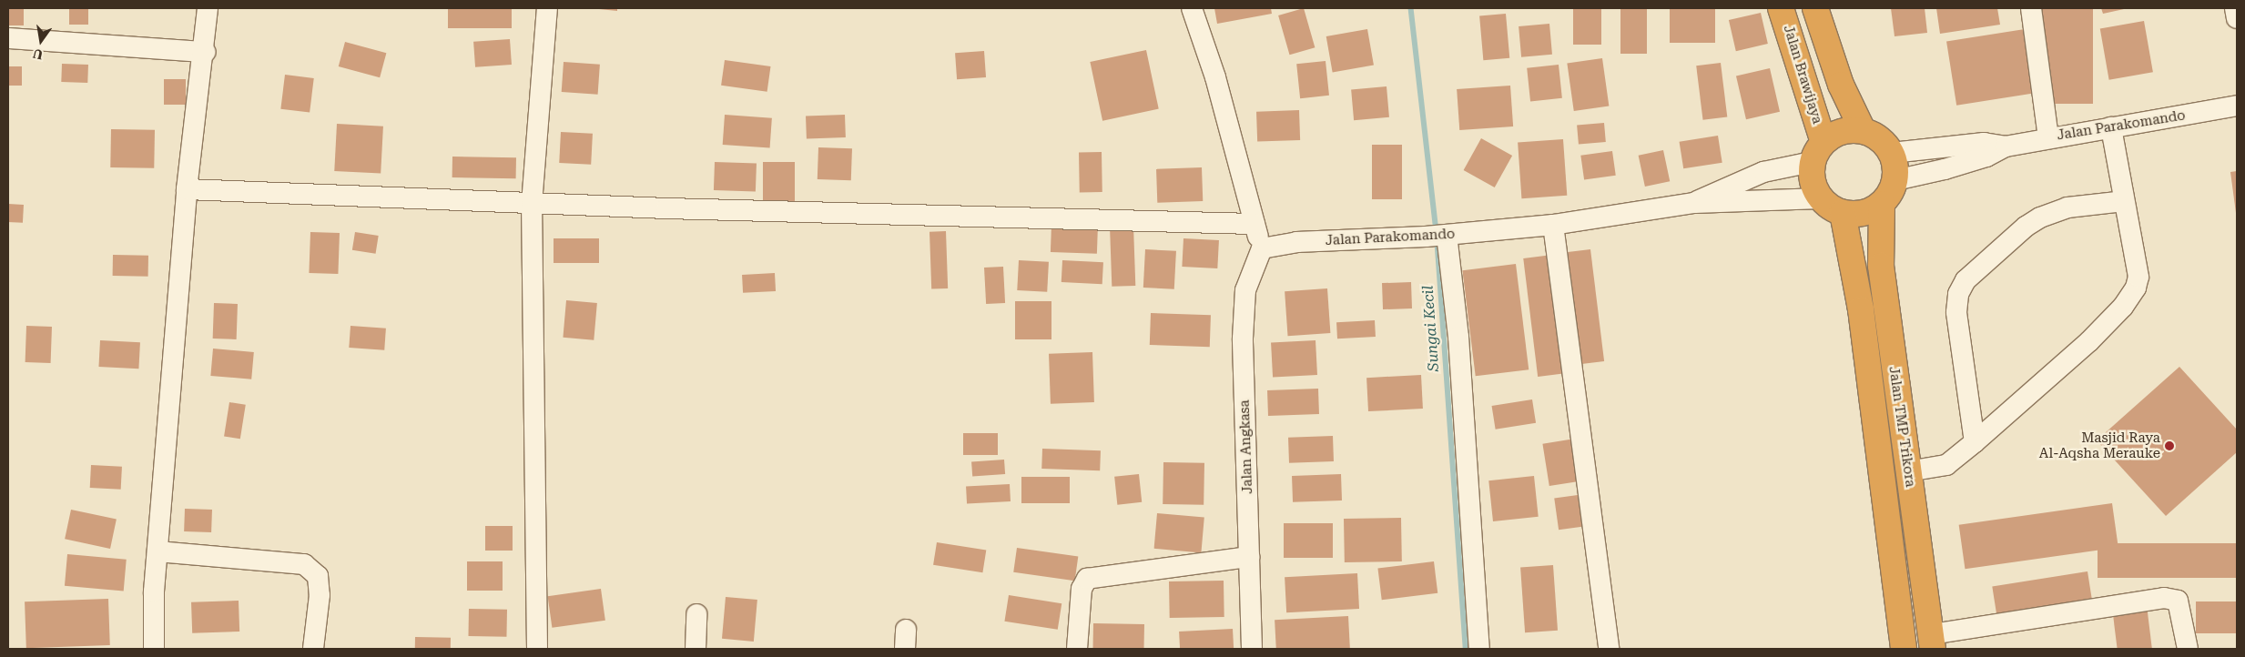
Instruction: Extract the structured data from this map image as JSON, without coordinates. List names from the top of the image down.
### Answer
{
  "streets": {
    "highway": ["Jalan Brawijaya", "Jalan TMP Trikora"],
    "street": ["Jalan Parakomando", "Jalan Angkasa"]
  },
  "crossings": [
    ["Jalan Brawijaya", "Jalan Parakomando"],
    ["Jalan Brawijaya", "Jalan TMP Trikora"],
    ["Jalan Parakomando", "Jalan TMP Trikora"],
    ["Jalan Parakomando", "Jalan Angkasa"]
  ],
  "water": ["Sungai Kecil"],
  "places": ["Masjid Raya Al-Aqsha Merauke"],
  "north": "bottom"
}
